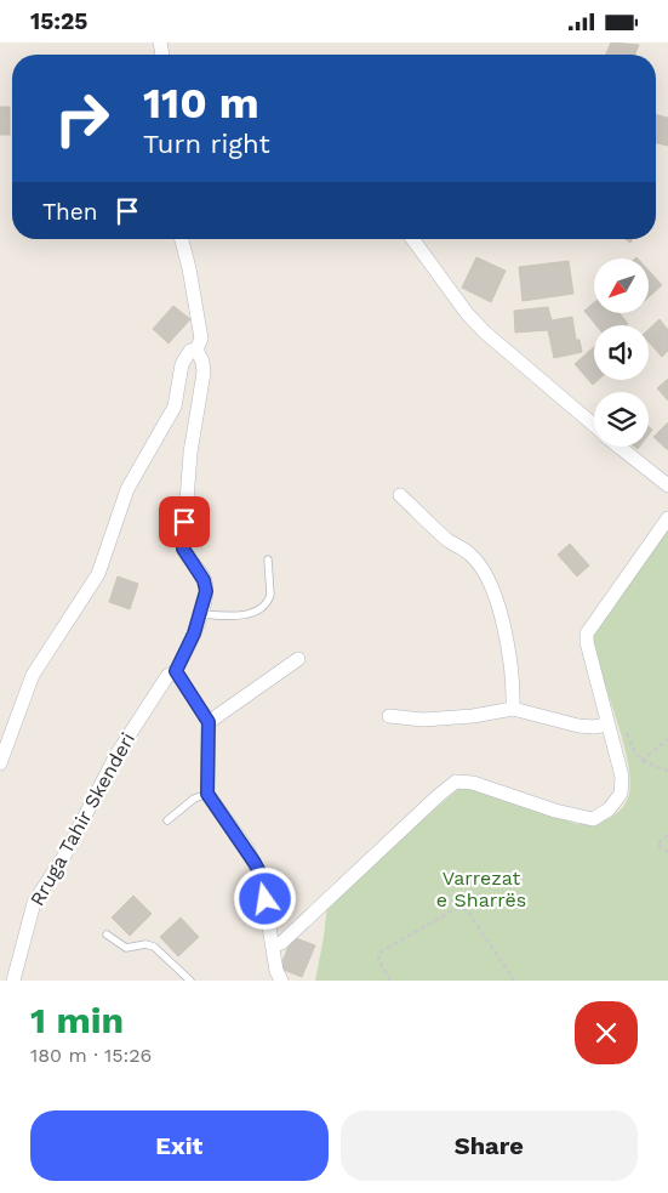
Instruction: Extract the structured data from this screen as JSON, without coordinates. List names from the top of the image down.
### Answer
{
  "streets": {
    "street": ["Rruga Tahir Skenderi"]
  },
  "parks": ["Varrezat e Sharrës"],
  "north": "bottom left",
  "page": {
    "status": "15:25",
    "turn": ["110 m", "Turn right"],
    "then": "Then",
    "heading": ["1 min", "180 m · 15:26"],
    "buttons": ["Exit", "Share"]
  }
}
